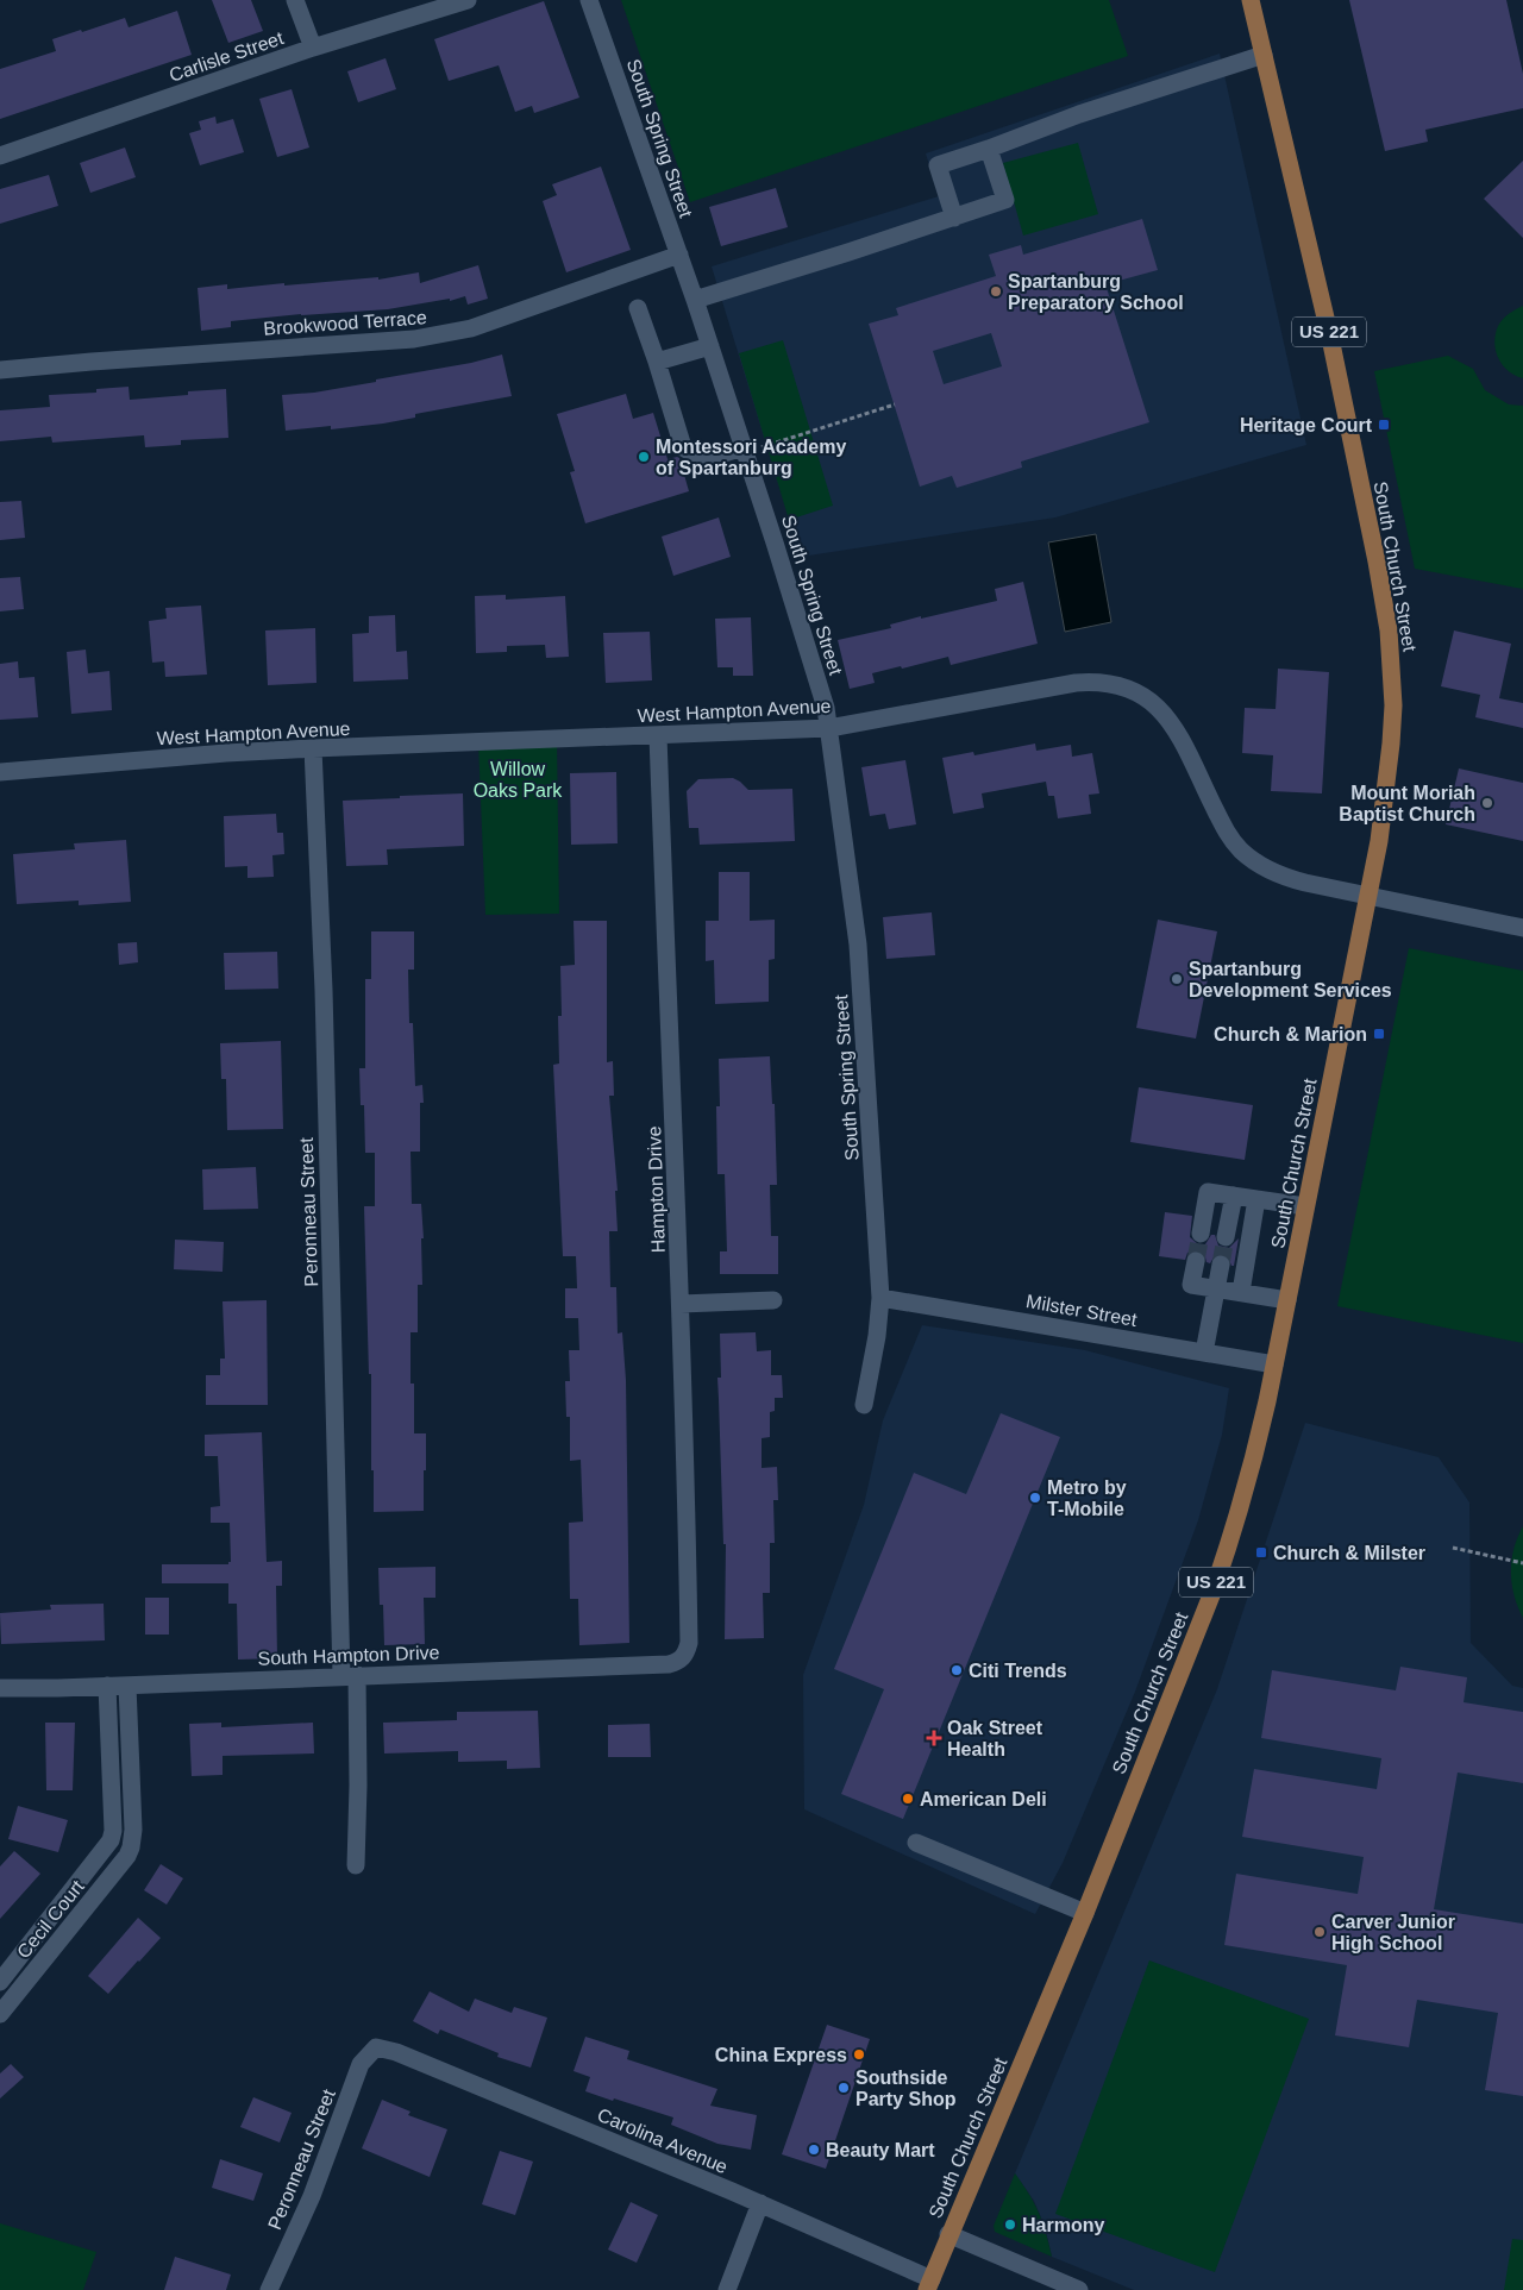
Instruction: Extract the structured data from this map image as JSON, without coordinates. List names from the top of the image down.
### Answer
{
  "streets": {
    "main road": ["US 221", "South Church Street"],
    "street": [
      "Carlisle Street",
      "South Spring Street",
      "Brookwood Terrace",
      "West Hampton Avenue",
      "Hampton Drive",
      "Peronneau Street",
      "Milster Street",
      "South Hampton Drive",
      "Cecil Court",
      "Carolina Avenue"
    ]
  },
  "crossings": [
    ["South Spring Street", "Brookwood Terrace"],
    ["South Spring Street", "West Hampton Avenue"],
    ["South Spring Street", "Milster Street"],
    ["South Church Street", "West Hampton Avenue"],
    ["South Church Street", "Milster Street"],
    ["South Church Street", "Carolina Avenue"],
    ["West Hampton Avenue", "Hampton Drive"],
    ["West Hampton Avenue", "Peronneau Street"],
    ["Hampton Drive", "South Hampton Drive"],
    ["Peronneau Street", "South Hampton Drive"],
    ["Peronneau Street", "Carolina Avenue"]
  ],
  "parks": ["Willow Oaks Park"],
  "places": {
    "other": [
      "Spartanburg Preparatory School",
      "Montessori Academy of Spartanburg",
      "Mount Moriah Baptist Church",
      "Spartanburg Development Services",
      "Metro by T-Mobile",
      "Citi Trends",
      "American Deli",
      "Carver Junior High School",
      "China Express",
      "Southside Party Shop",
      "Beauty Mart",
      "Harmony"
    ],
    "transit": ["Heritage Court", "Church & Marion", "Church & Milster"],
    "health": ["Oak Street Health"]
  }
}
